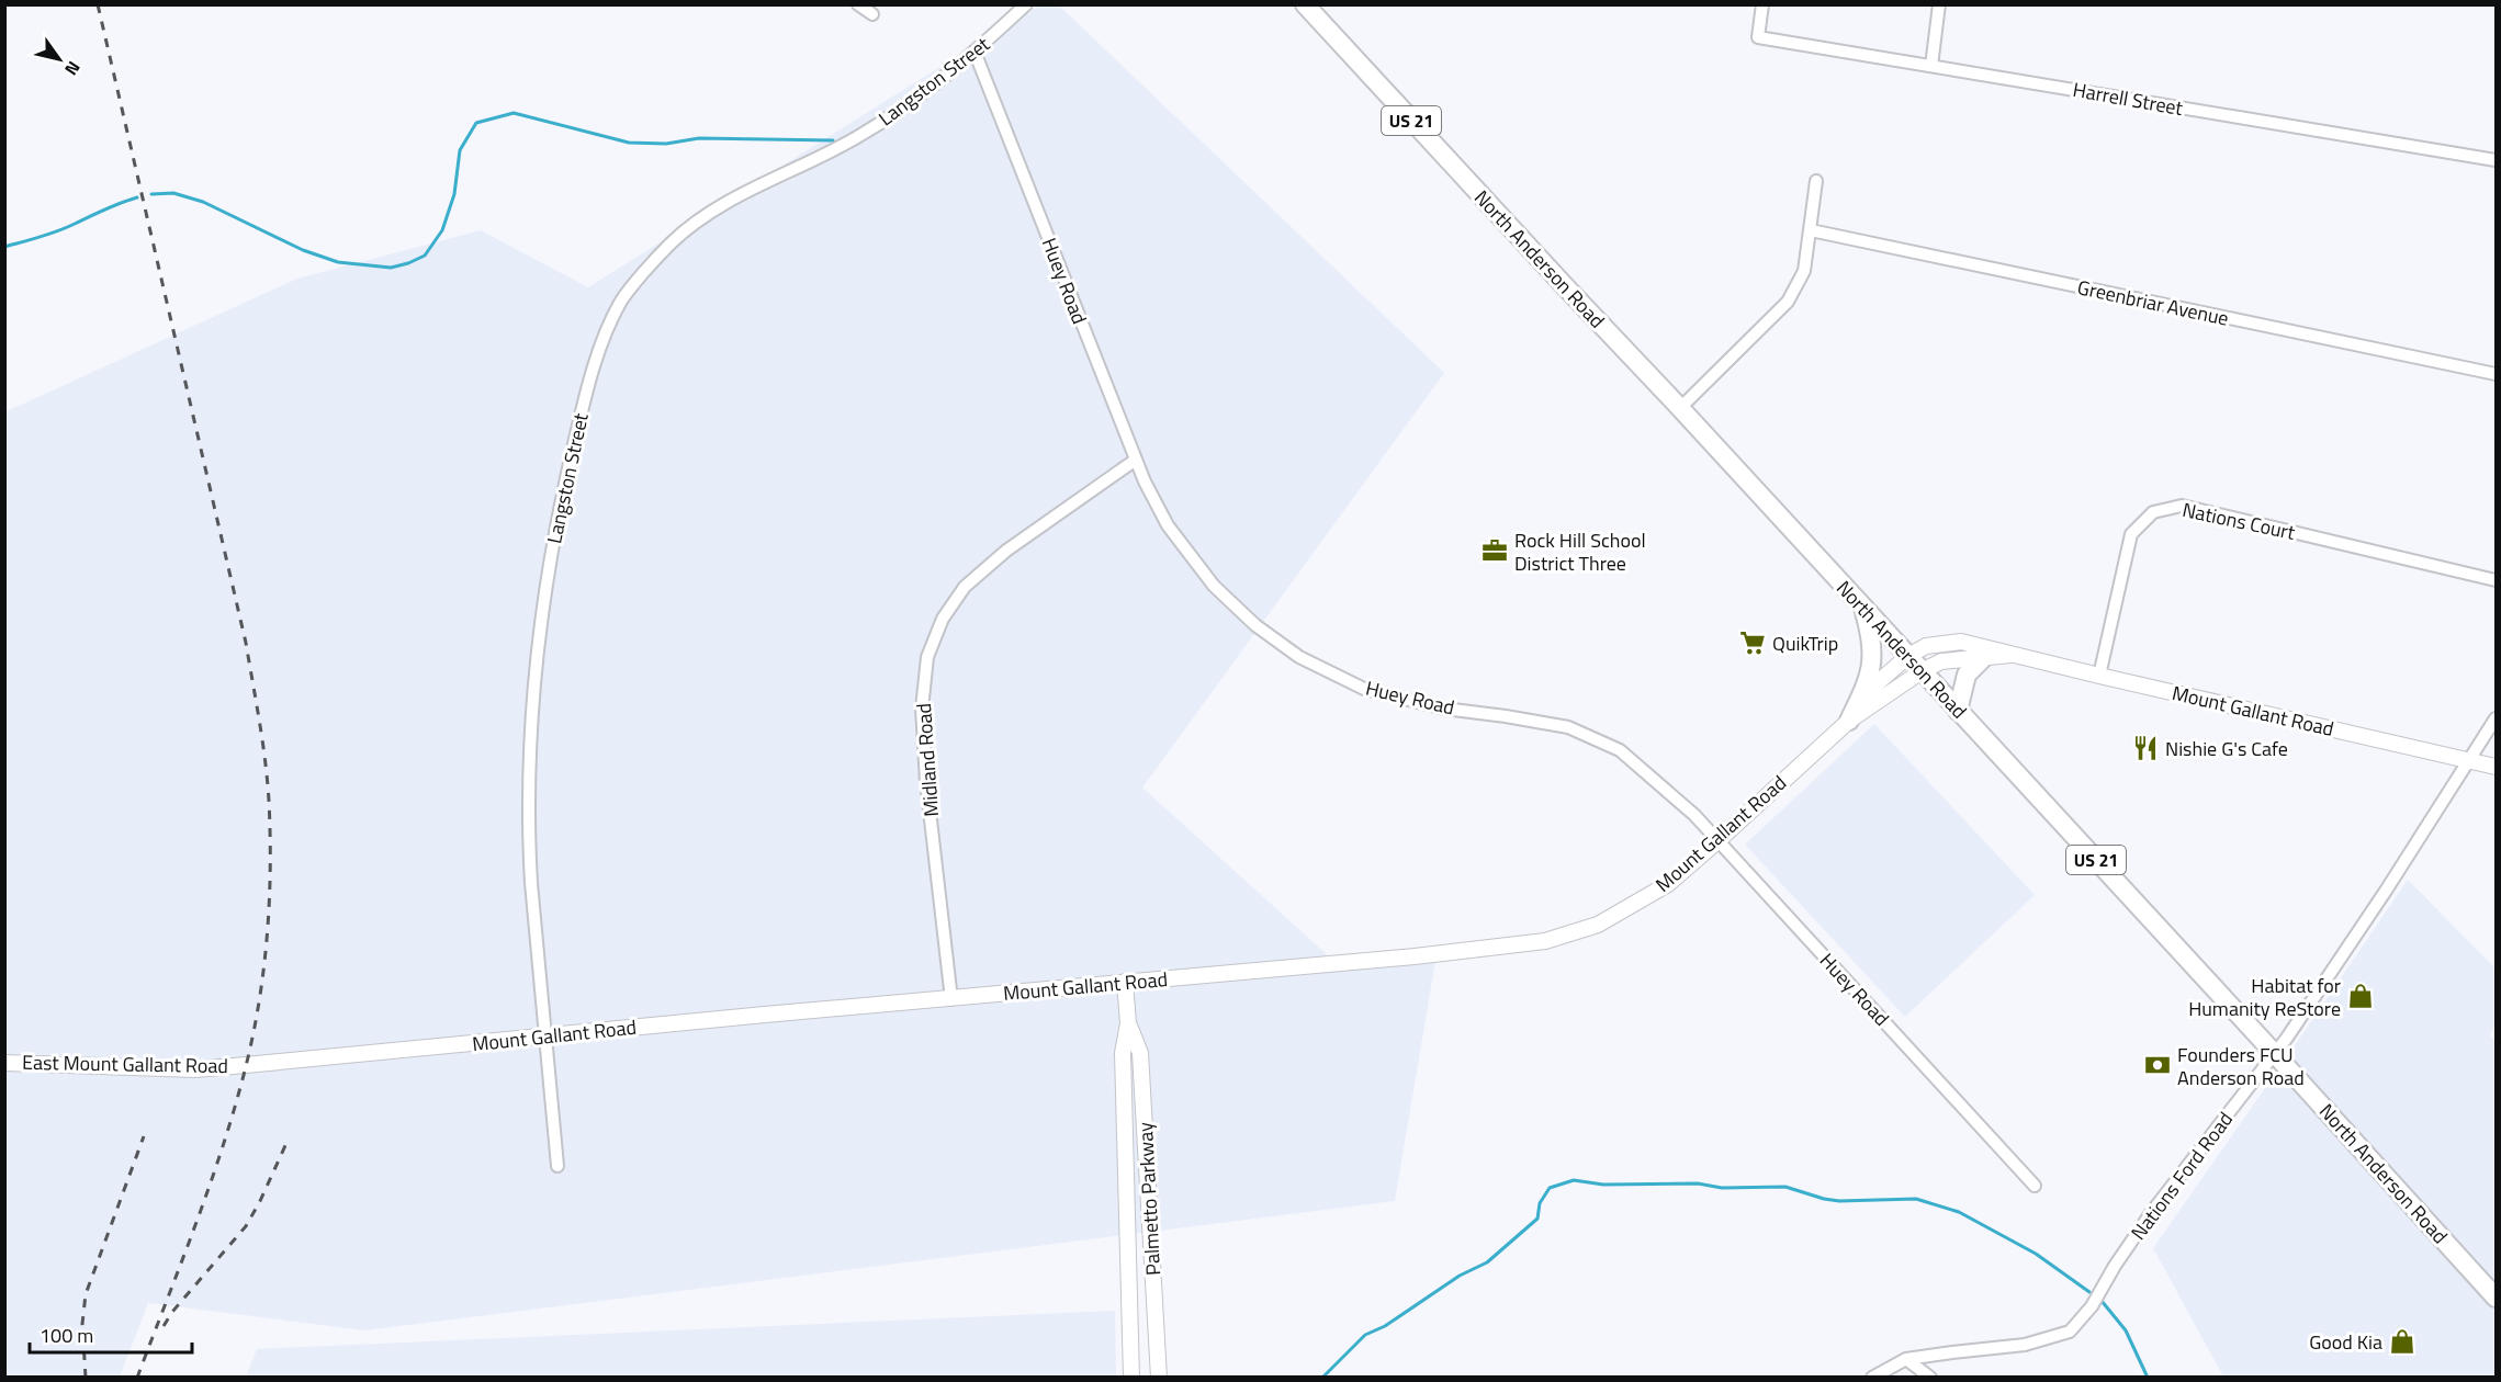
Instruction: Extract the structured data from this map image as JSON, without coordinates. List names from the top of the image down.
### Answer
{
  "streets": {
    "main road": ["US 21", "North Anderson Road"],
    "street": [
      "Langston Street",
      "Harrell Street",
      "Huey Road",
      "Greenbriar Avenue",
      "Nations Court",
      "Mount Gallant Road",
      "Midland Road",
      "East Mount Gallant Road",
      "Nations Ford Road",
      "Palmetto Parkway"
    ]
  },
  "crossings": [
    ["Langston Street", "Huey Road"],
    ["Langston Street", "Mount Gallant Road"],
    ["North Anderson Road", "Mount Gallant Road"],
    ["North Anderson Road", "Nations Ford Road"],
    ["Huey Road", "Mount Gallant Road"],
    ["Huey Road", "Midland Road"],
    ["Nations Court", "Mount Gallant Road"],
    ["Mount Gallant Road", "Midland Road"],
    ["Mount Gallant Road", "East Mount Gallant Road"],
    ["Mount Gallant Road", "Nations Ford Road"],
    ["Mount Gallant Road", "Palmetto Parkway"]
  ],
  "places": {
    "office": ["Rock Hill School District Three"],
    "supermarket": ["QuikTrip"],
    "restaurant": ["Nishie G's Cafe"],
    "shop": ["Habitat for Humanity ReStore", "Good Kia"],
    "bank": ["Founders FCU Anderson Road"]
  },
  "scale_bar": "100 m",
  "north": "bottom right"
}
